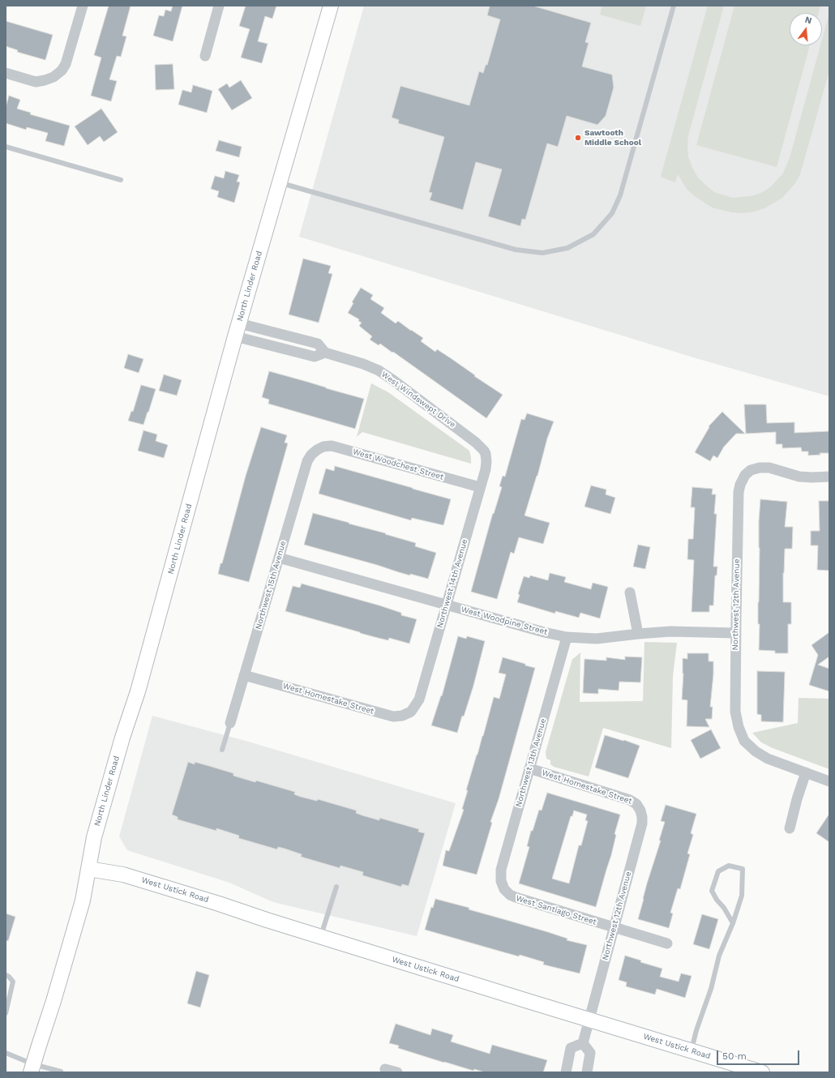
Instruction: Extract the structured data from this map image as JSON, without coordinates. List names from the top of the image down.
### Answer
{
  "streets": {
    "main road": ["North Linder Road", "West Ustick Road"],
    "street": [
      "West Windswept Drive",
      "West Woodchest Street",
      "Northwest 14th Avenue",
      "Northwest 15th Avenue",
      "Northwest 12th Avenue",
      "West Woodpine Street",
      "West Homestake Street",
      "Northwest 13th Avenue",
      "West Santiago Street"
    ]
  },
  "crossings": [
    ["North Linder Road", "West Windswept Drive"],
    ["North Linder Road", "West Ustick Road"],
    ["West Windswept Drive", "Northwest 14th Avenue"],
    ["West Woodchest Street", "Northwest 14th Avenue"],
    ["West Woodchest Street", "Northwest 15th Avenue"],
    ["Northwest 14th Avenue", "West Woodpine Street"],
    ["Northwest 14th Avenue", "West Homestake Street"],
    ["Northwest 15th Avenue", "West Woodpine Street"],
    ["Northwest 15th Avenue", "West Homestake Street"],
    ["Northwest 12th Avenue", "West Woodpine Street"],
    ["Northwest 12th Avenue", "West Homestake Street"],
    ["Northwest 12th Avenue", "West Ustick Road"],
    ["Northwest 12th Avenue", "West Santiago Street"],
    ["West Woodpine Street", "Northwest 13th Avenue"],
    ["West Homestake Street", "Northwest 13th Avenue"],
    ["Northwest 13th Avenue", "West Santiago Street"]
  ],
  "places": ["Sawtooth Middle School"],
  "scale_bar": "50 m",
  "north": "top"
}
